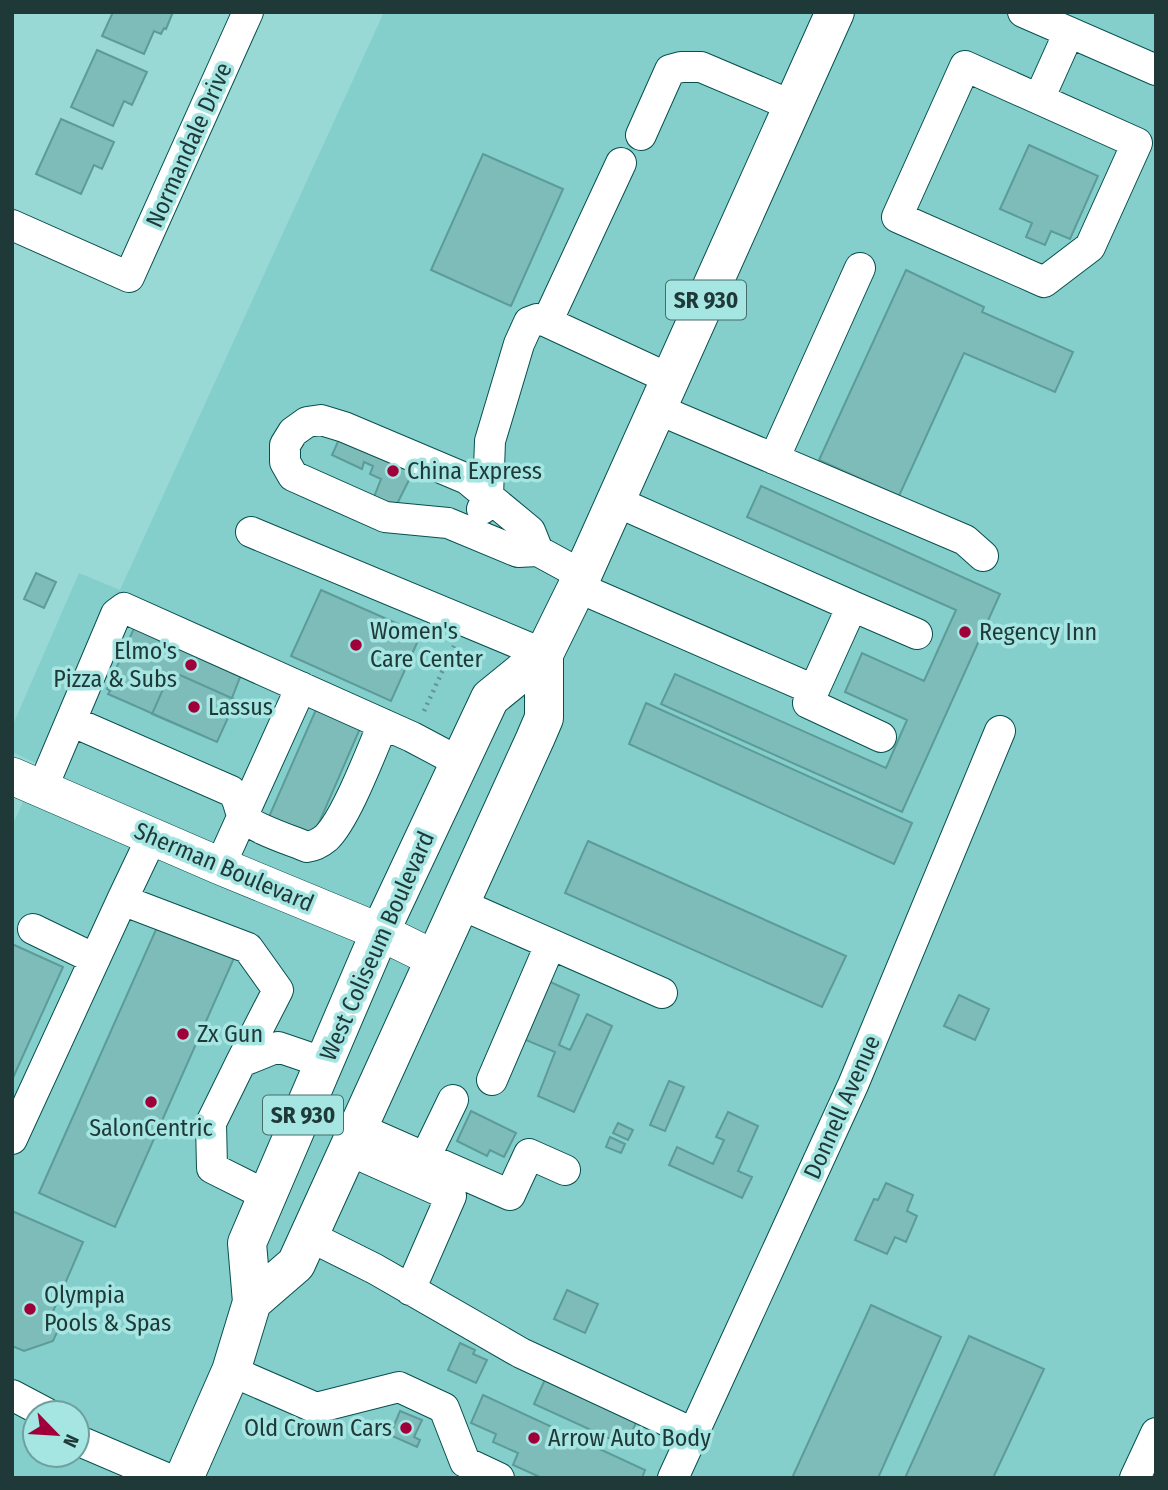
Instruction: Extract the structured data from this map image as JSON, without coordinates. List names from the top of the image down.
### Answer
{
  "streets": {
    "highway": ["SR 930", "West Coliseum Boulevard"],
    "main road": ["Sherman Boulevard"],
    "street": ["Normandale Drive", "Donnell Avenue"]
  },
  "crossings": [
    ["Sherman Boulevard", "West Coliseum Boulevard"]
  ],
  "places": [
    "China Express",
    "Regency Inn",
    "Women's Care Center",
    "Elmo's Pizza & Subs",
    "Lassus",
    "Zx Gun",
    "SalonCentric",
    "Olympia Pools & Spas",
    "Old Crown Cars",
    "Arrow Auto Body"
  ],
  "north": "bottom right"
}
